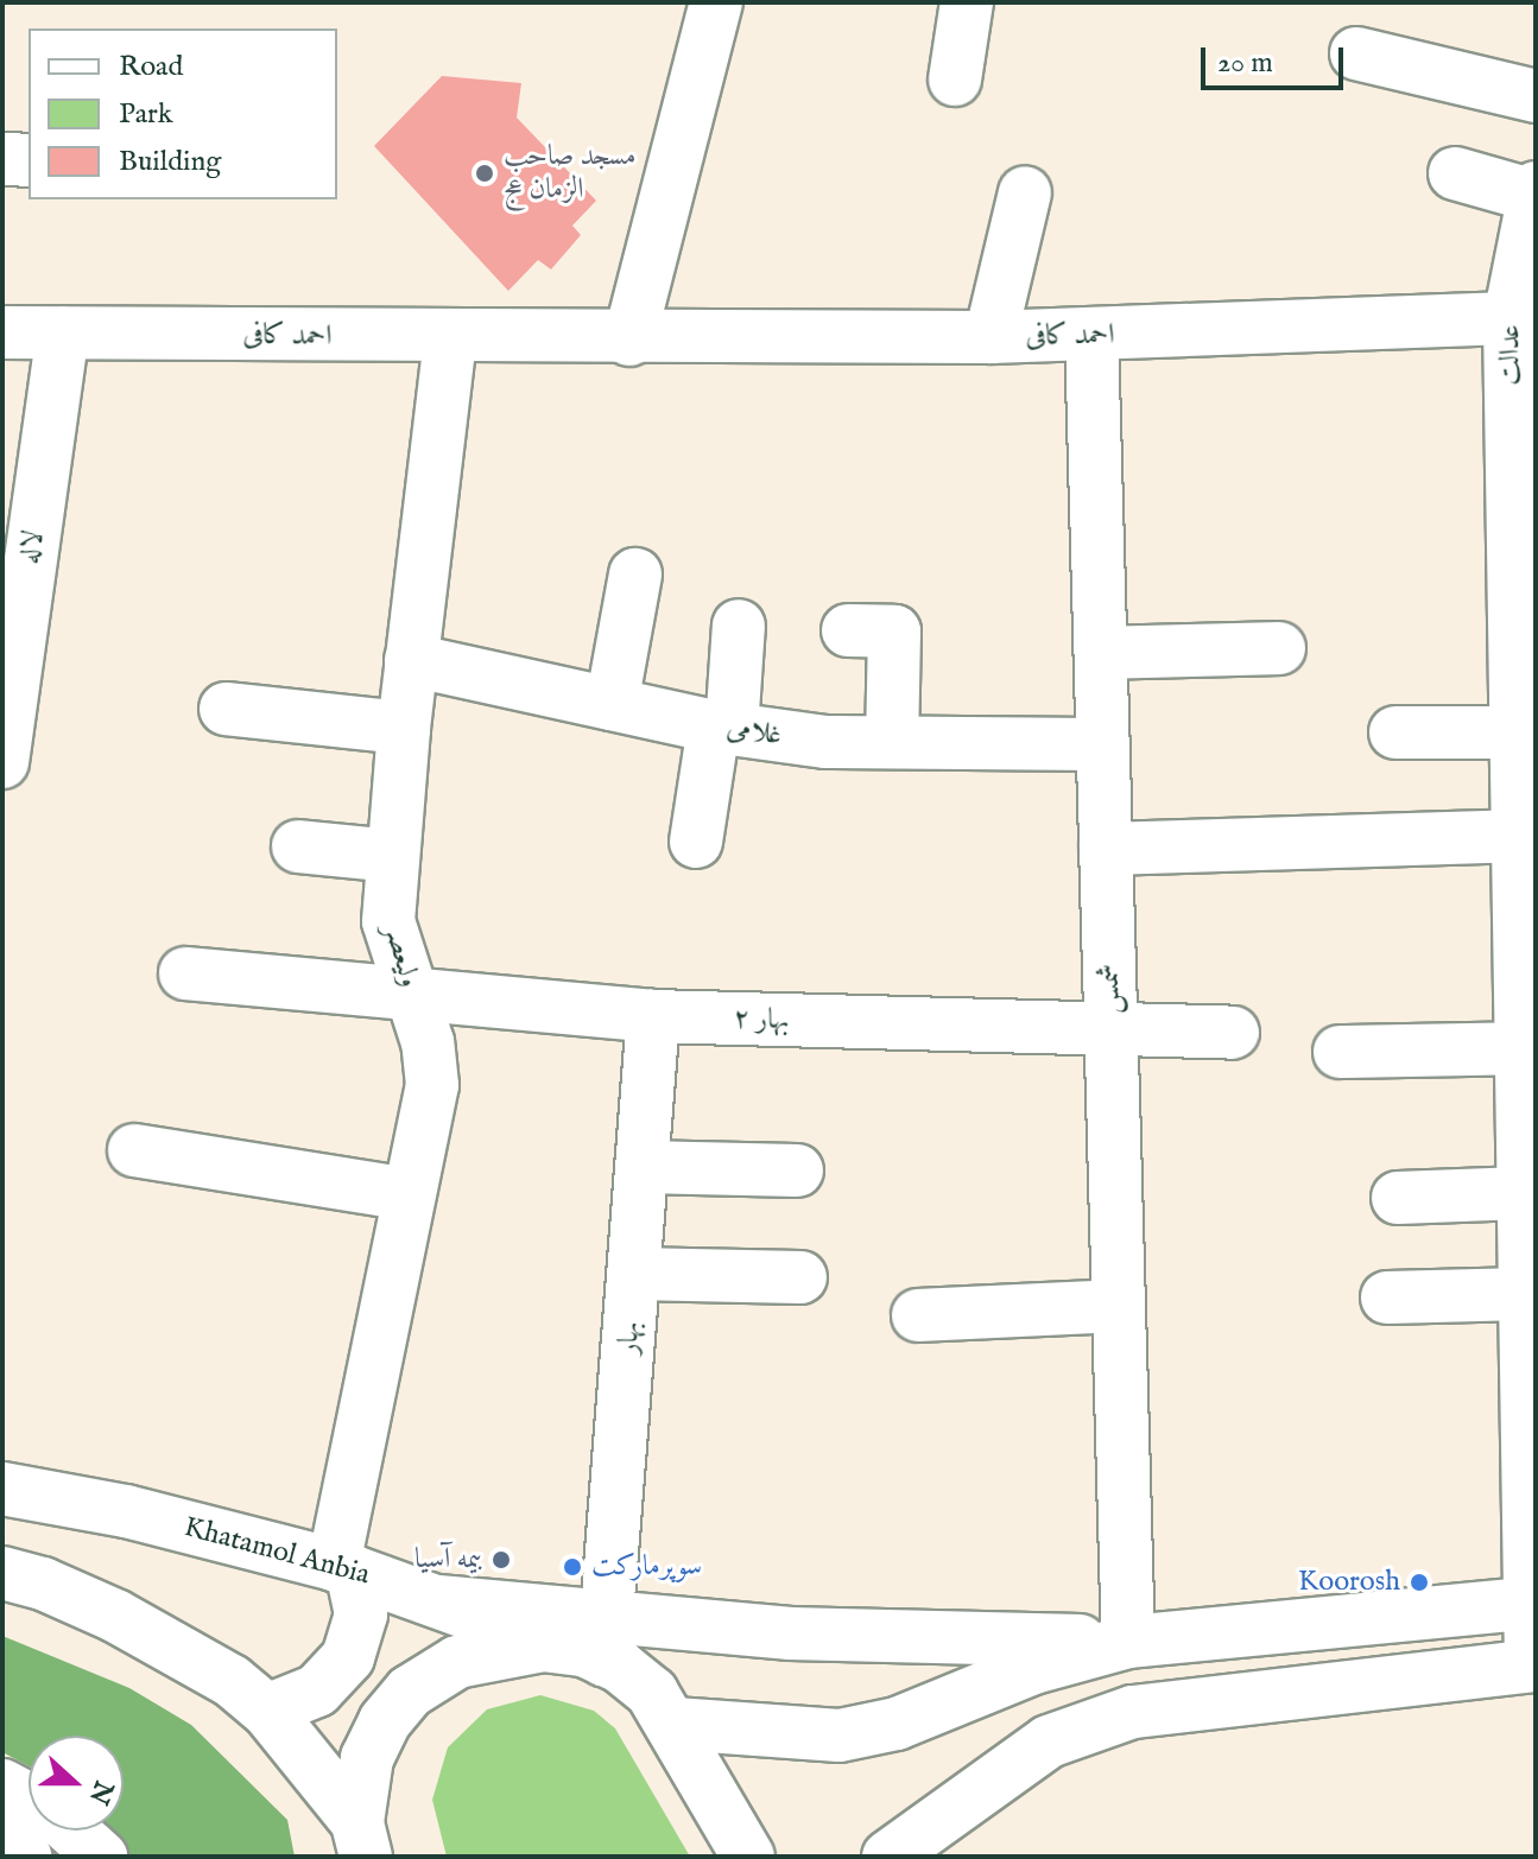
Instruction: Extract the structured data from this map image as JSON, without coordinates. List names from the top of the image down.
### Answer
{
  "streets": {
    "street": [
      "احمد کافی",
      "عدالت",
      "لاله",
      "غلامی",
      "ولیعصر",
      "شمس",
      "بهار ۲",
      "بهار",
      "Khatamol Anbia"
    ]
  },
  "crossings": [
    ["احمد کافی", "عدالت"],
    ["احمد کافی", "لاله"],
    ["احمد کافی", "ولیعصر"],
    ["احمد کافی", "شمس"],
    ["غلامی", "ولیعصر"],
    ["غلامی", "شمس"],
    ["ولیعصر", "بهار ۲"],
    ["ولیعصر", "Khatamol Anbia"],
    ["شمس", "بهار ۲"],
    ["بهار ۲", "بهار"]
  ],
  "places": [
    "مسجد صاحب الزمان عج",
    "بیمه آسیا",
    "سوپرمارکت",
    "Koorosh"
  ],
  "legend": ["Road", "Park", "Building"],
  "scale_bar": "20 m",
  "north": "right"
}
